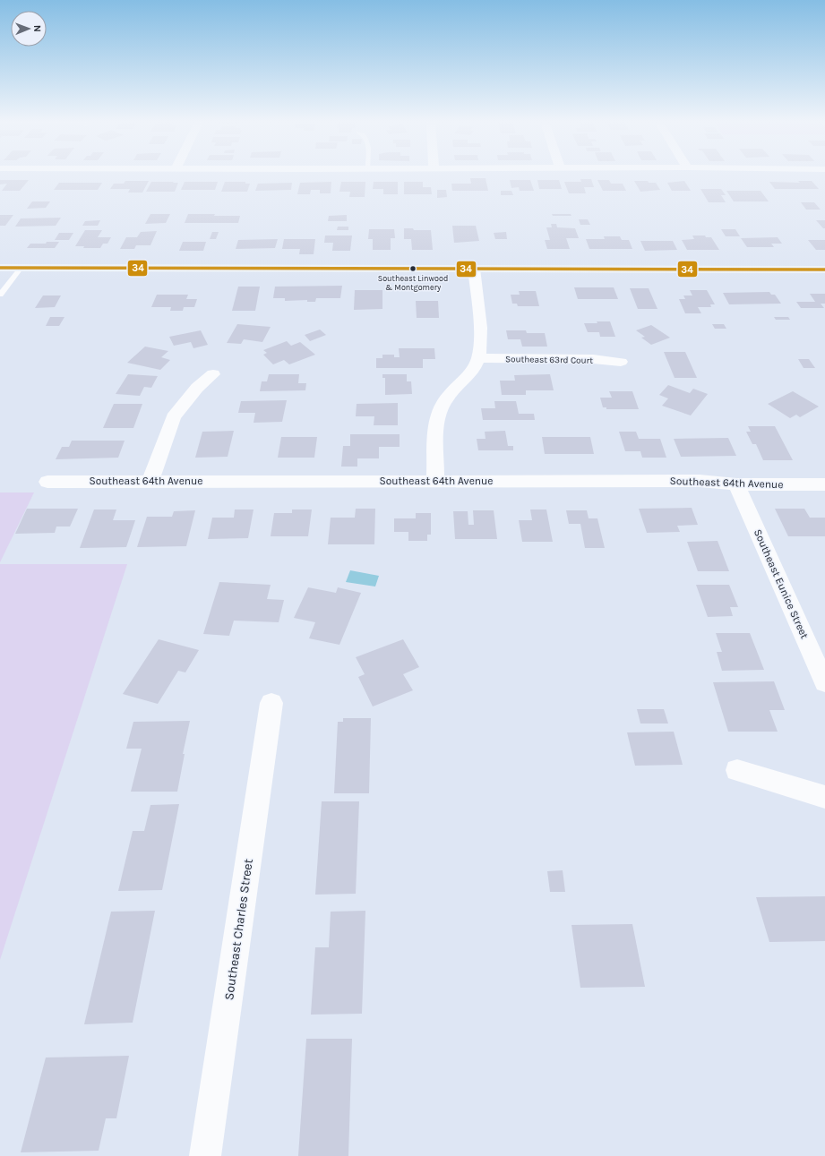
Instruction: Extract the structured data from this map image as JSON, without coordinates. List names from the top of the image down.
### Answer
{
  "streets": {
    "street": [
      "Southeast 63rd Court",
      "Southeast 64th Avenue",
      "Southeast Eunice Street",
      "Southeast Charles Street"
    ]
  },
  "crossings": [
    ["Southeast 64th Avenue", "Southeast Eunice Street"]
  ],
  "places": ["Southeast Linwood & Montgomery"],
  "lines": ["transit line 34"],
  "north": "right"
}
